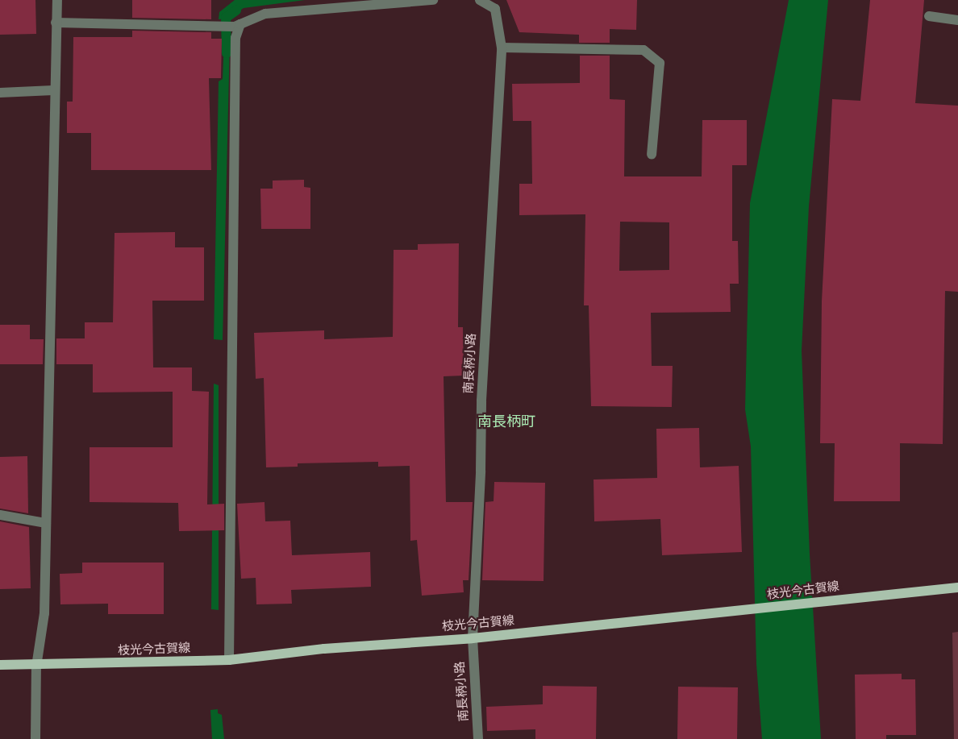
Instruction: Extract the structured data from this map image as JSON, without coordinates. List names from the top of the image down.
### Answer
{
  "streets": {
    "main road": ["枝光今古賀線"],
    "street": ["南長柄小路"]
  },
  "crossings": [
    ["南長柄小路", "枝光今古賀線"]
  ],
  "districts": ["南長柄町"]
}
